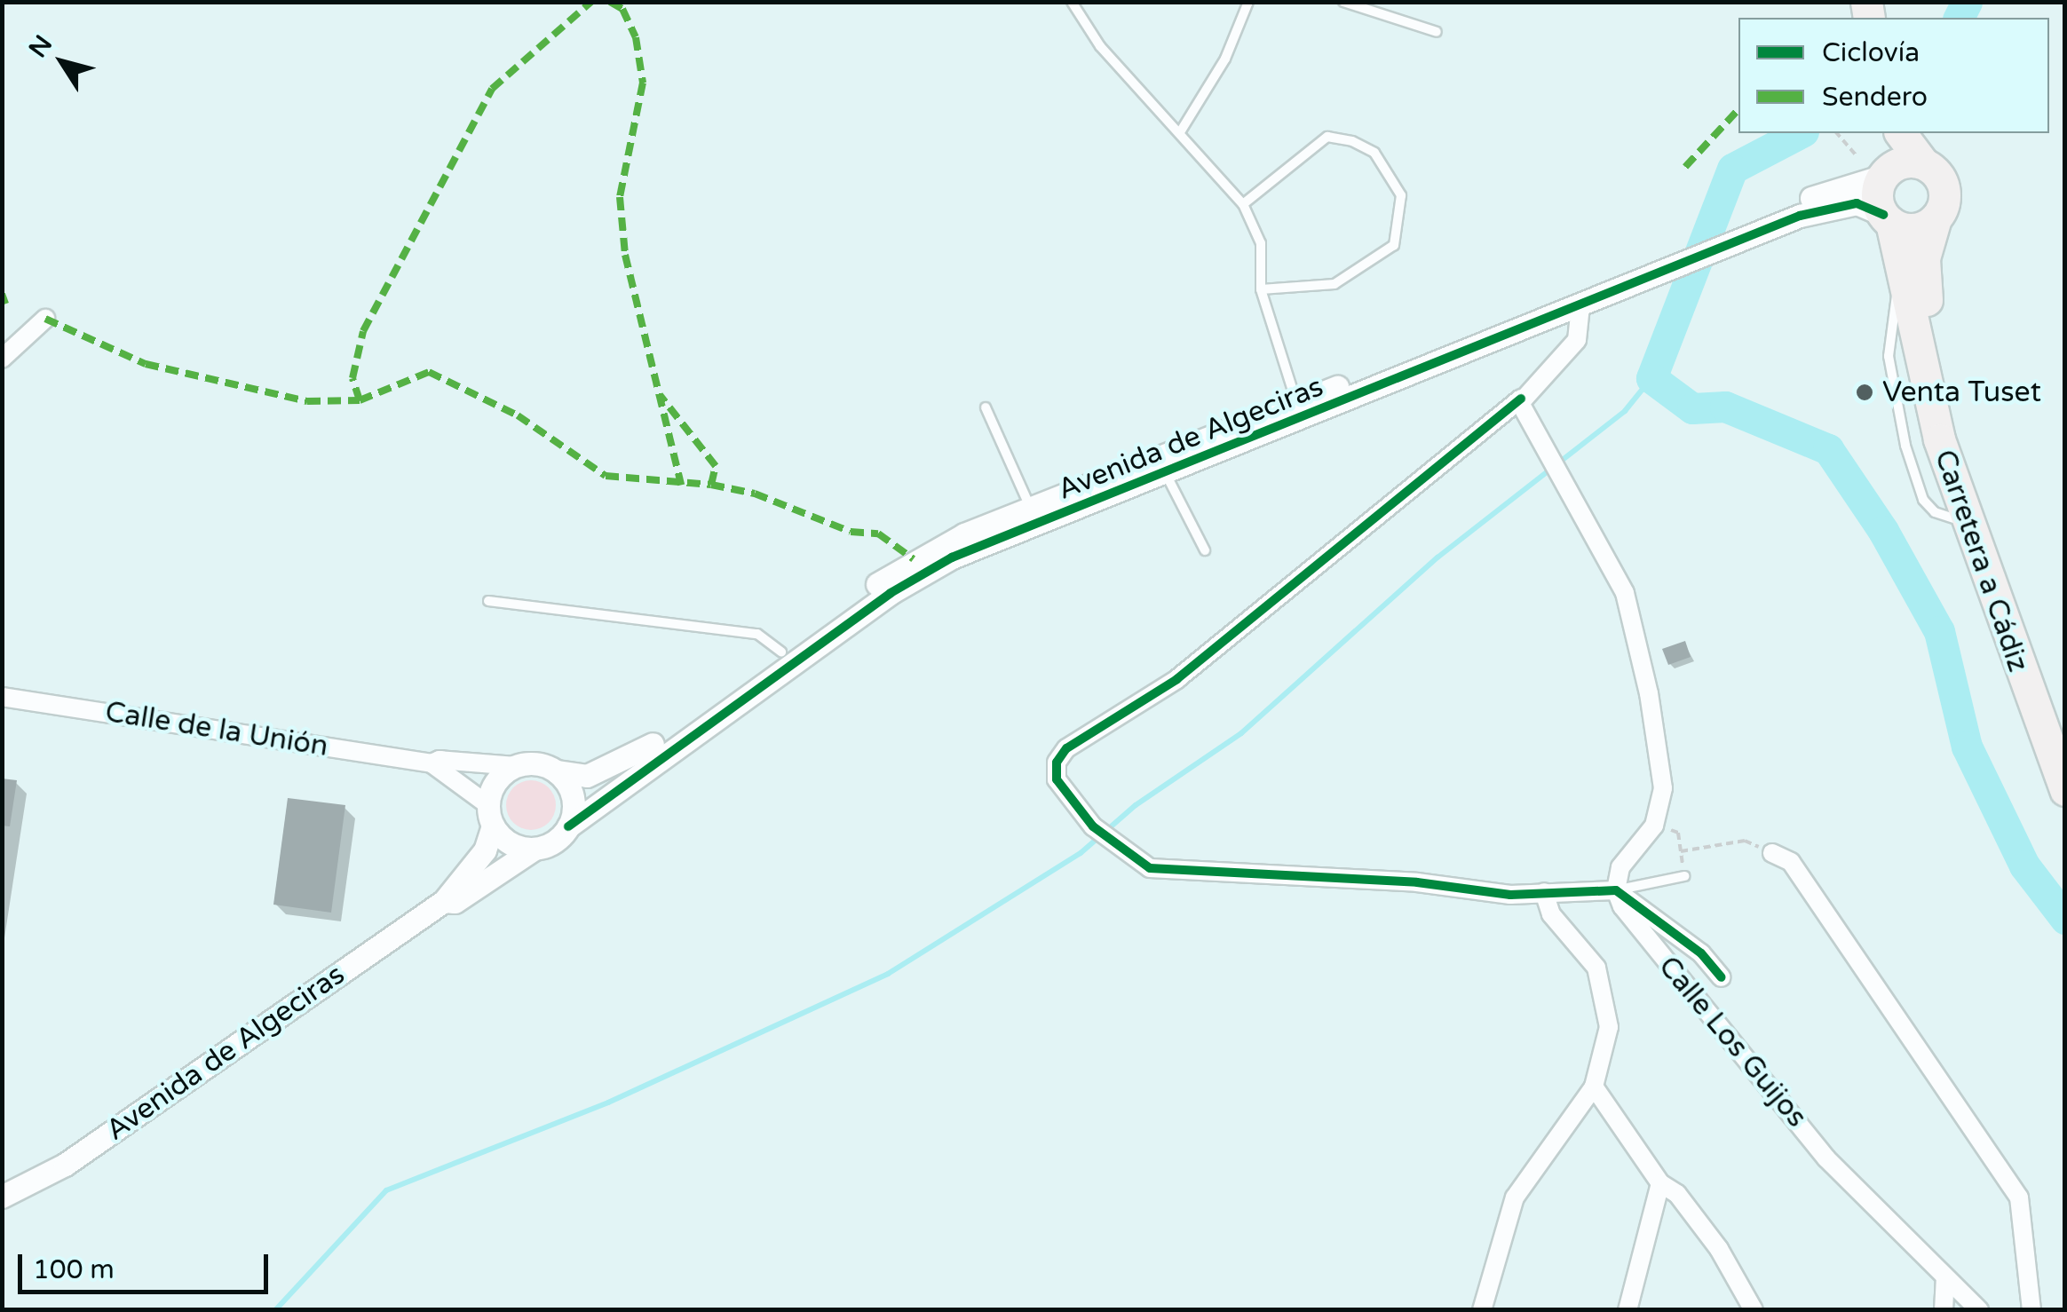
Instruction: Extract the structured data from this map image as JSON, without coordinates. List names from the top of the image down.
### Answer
{
  "streets": {
    "highway": ["Carretera a Cádiz"],
    "street": ["Avenida de Algeciras", "Calle de la Unión", "Calle Los Guijos"]
  },
  "crossings": [
    ["Avenida de Algeciras", "Carretera a Cádiz"],
    ["Avenida de Algeciras", "Calle de la Unión"]
  ],
  "places": ["Venta Tuset"],
  "legend": ["Ciclovía", "Sendero"],
  "scale_bar": "100 m",
  "north": "top left"
}
